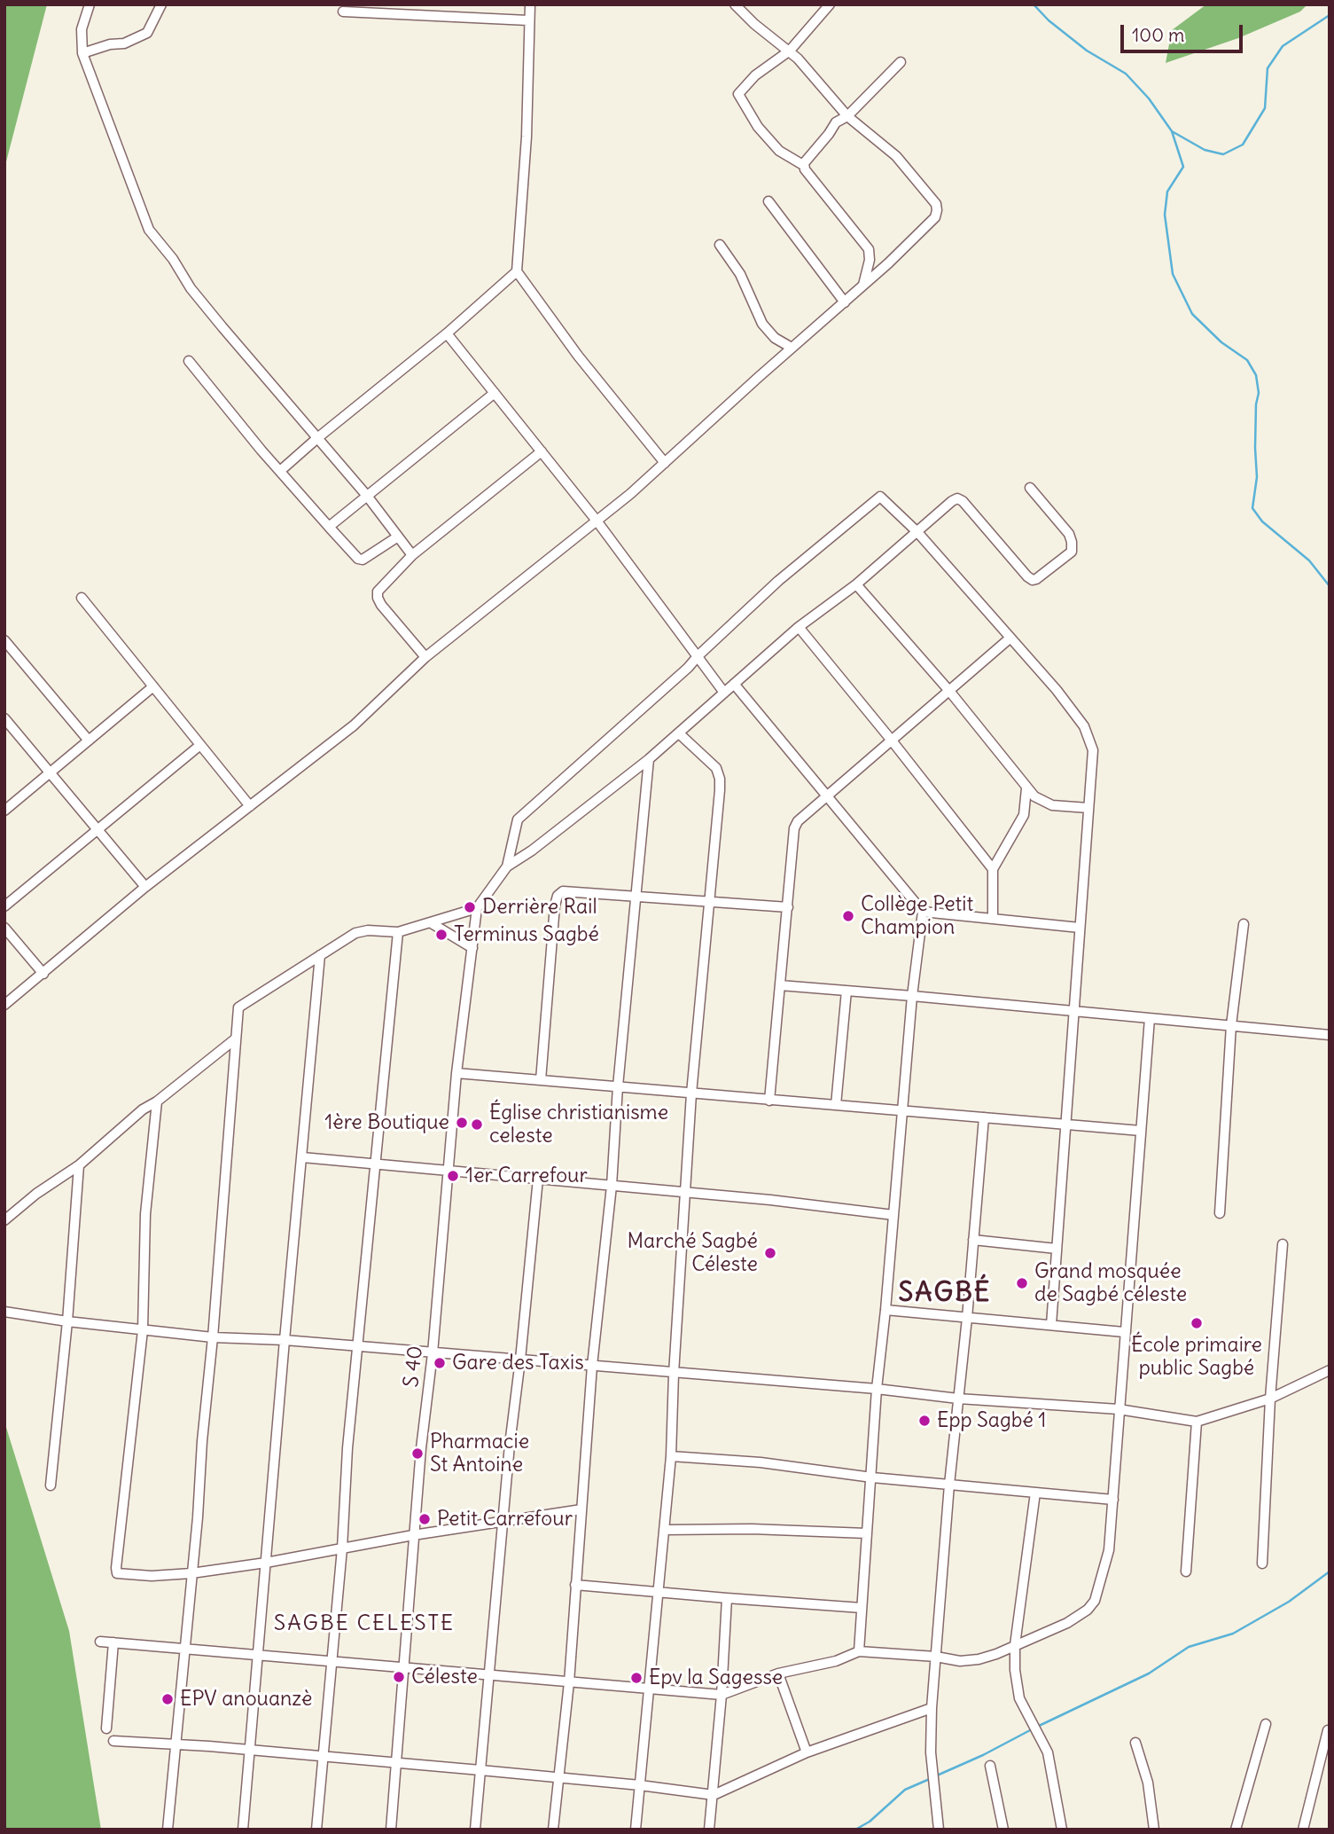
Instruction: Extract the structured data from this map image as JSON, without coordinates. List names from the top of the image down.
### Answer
{
  "streets": {
    "street": ["S 40"]
  },
  "districts": ["SAGBÉ", "SAGBE CELESTE"],
  "places": [
    "Derrière Rail",
    "Collège Petit Champion",
    "Terminus Sagbé",
    "1ère Boutique",
    "Église christianisme celeste",
    "1er Carrefour",
    "Marché Sagbé Céleste",
    "Grand mosquée de Sagbé céleste",
    "École primaire public Sagbé",
    "Gare des Taxis",
    "Epp Sagbé 1",
    "Pharmacie St Antoine",
    "Petit Carrefour",
    "Céleste",
    "Epv la Sagesse",
    "EPV anouanzè"
  ],
  "scale_bar": "100 m"
}
